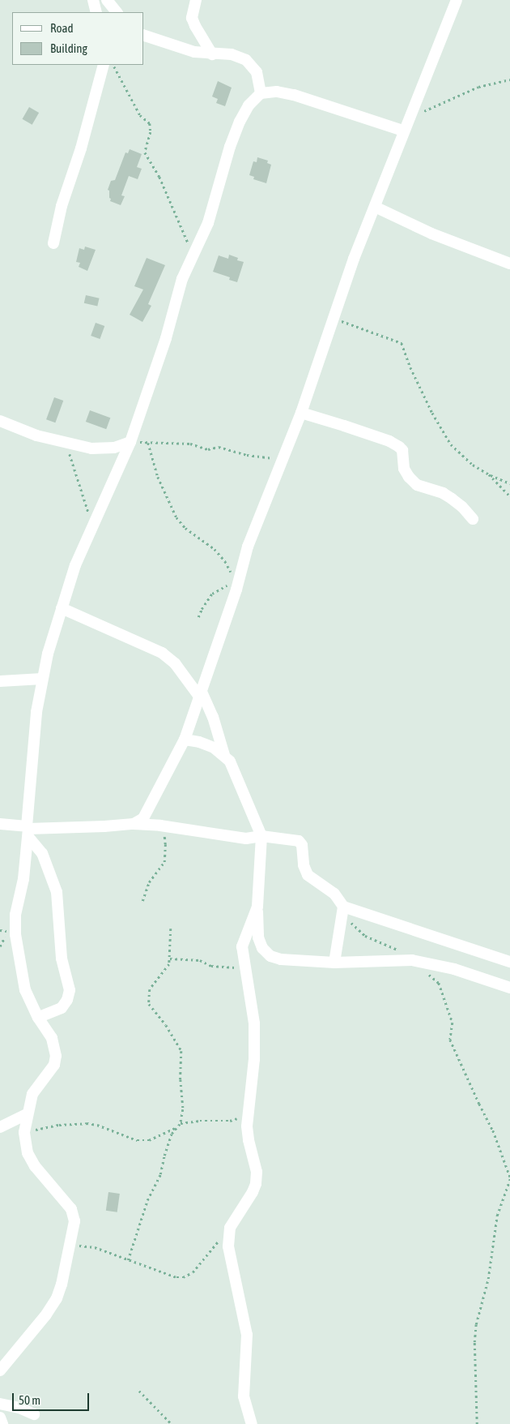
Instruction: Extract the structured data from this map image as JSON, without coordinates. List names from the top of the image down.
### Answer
{
  "legend": ["Road", "Building"],
  "scale_bar": "50 m"
}
